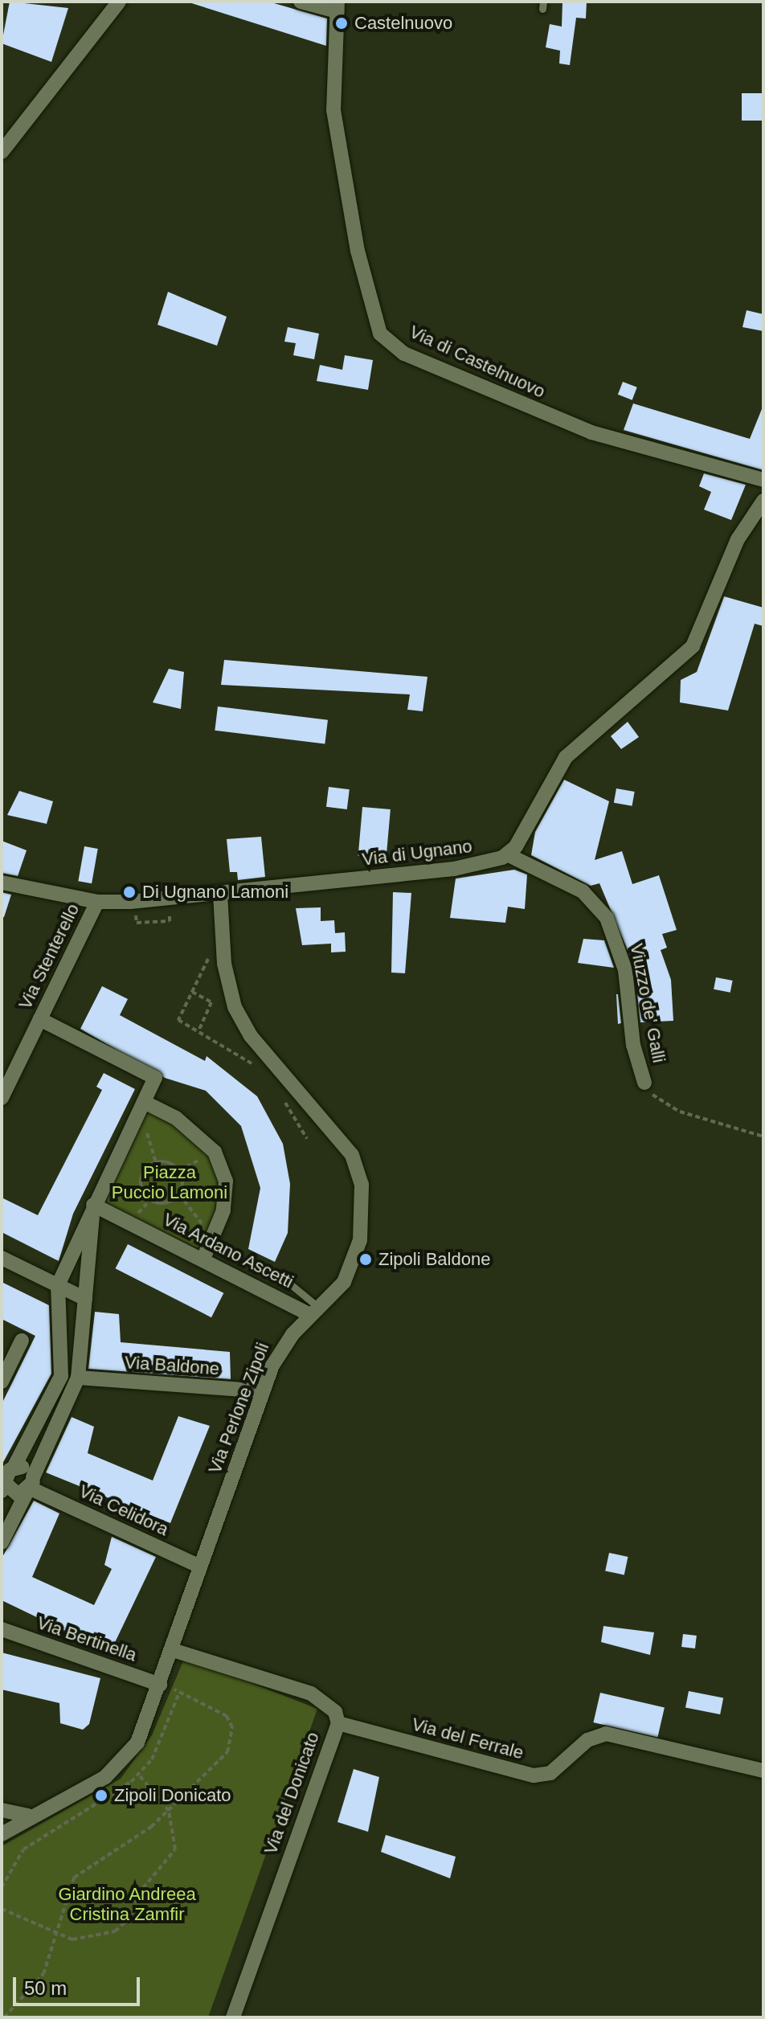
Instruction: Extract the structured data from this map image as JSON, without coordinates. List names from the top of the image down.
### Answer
{
  "streets": {
    "street": [
      "Via di Castelnuovo",
      "Via di Ugnano",
      "Via Stenterello",
      "Viuzzo de' Galli",
      "Via Ardano Ascetti",
      "Via Baldone",
      "Via Perlone Zipoli",
      "Via Celidora",
      "Via Bertinella",
      "Via del Ferrale",
      "Via del Donicato"
    ]
  },
  "crossings": [
    ["Via di Ugnano", "Via Stenterello"],
    ["Via di Ugnano", "Viuzzo de' Galli"],
    ["Via di Ugnano", "Via Perlone Zipoli"],
    ["Via Ardano Ascetti", "Via Perlone Zipoli"],
    ["Via Baldone", "Via Perlone Zipoli"],
    ["Via Perlone Zipoli", "Via Celidora"],
    ["Via Perlone Zipoli", "Via Bertinella"],
    ["Via Perlone Zipoli", "Via del Donicato"],
    ["Via del Ferrale", "Via del Donicato"]
  ],
  "parks": ["Piazza Puccio Lamoni", "Giardino Andreea Cristina Zamfir"],
  "places": [
    "Castelnuovo",
    "Di Ugnano Lamoni",
    "Zipoli Baldone",
    "Zipoli Donicato"
  ],
  "scale_bar": "50 m"
}
